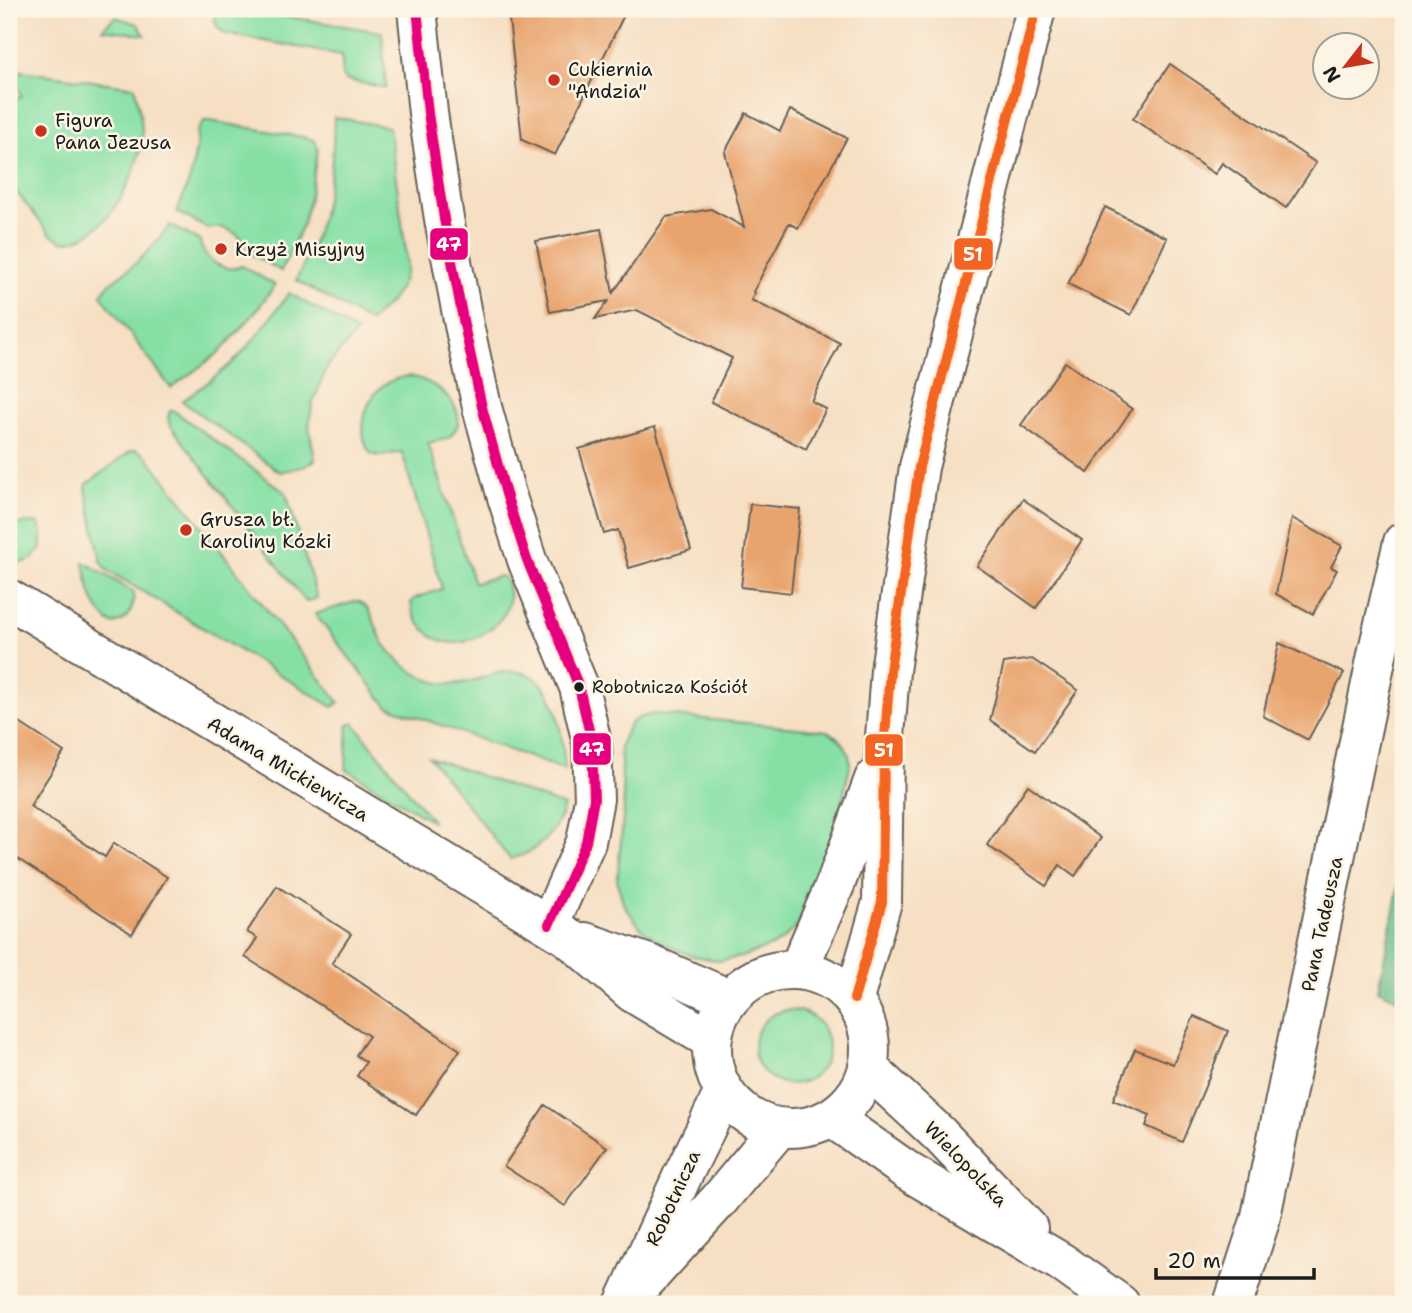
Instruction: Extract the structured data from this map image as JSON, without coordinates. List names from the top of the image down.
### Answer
{
  "streets": {
    "street": [
      "Adama Mickiewicza",
      "Pana Tadeusza",
      "Wielopolska",
      "Robotnicza"
    ]
  },
  "crossings": [
    ["Adama Mickiewicza", "Wielopolska"],
    ["Adama Mickiewicza", "Robotnicza"],
    ["Wielopolska", "Robotnicza"]
  ],
  "places": [
    "Cukiernia \"Andzia\"",
    "Figura Pana Jezusa",
    "Krzyż Misyjny",
    "Grusza bł. Karoliny Kózki",
    "Robotnicza Kościół"
  ],
  "lines": ["transit line 47", "transit line 51"],
  "scale_bar": "20 m",
  "north": "bottom left"
}
